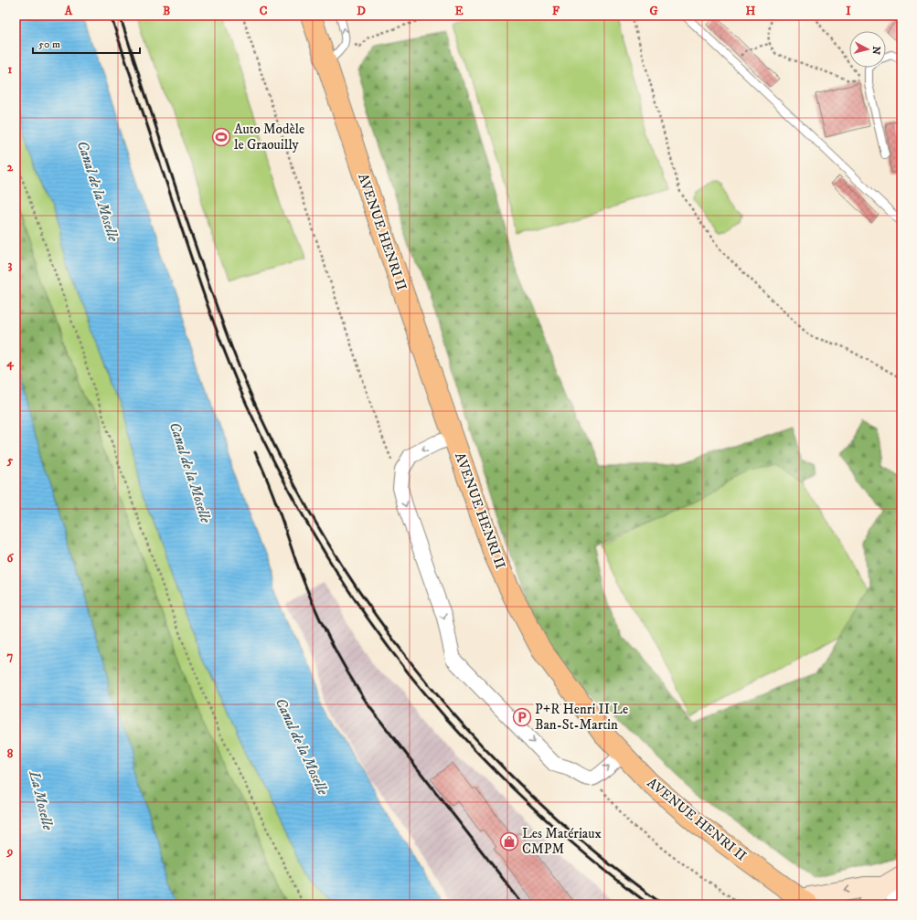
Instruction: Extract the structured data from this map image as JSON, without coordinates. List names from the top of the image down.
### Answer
{
  "streets": {
    "main road": ["AVENUE HENRI II"]
  },
  "water": ["Canal de la Moselle", "La Moselle"],
  "places": {
    "sports": ["Auto Modèle le Graouilly"],
    "parking": ["P+R Henri II Le Ban-St-Martin"],
    "shop": ["Les Matériaux CMPM"]
  },
  "scale_bar": "50 m",
  "north": "right",
  "grid": {
    "columns": [
      "A",
      "B",
      "C",
      "D",
      "E",
      "F",
      "G",
      "H",
      "I"
    ],
    "rows": [
      "1",
      "2",
      "3",
      "4",
      "5",
      "6",
      "7",
      "8",
      "9"
    ]
  }
}
